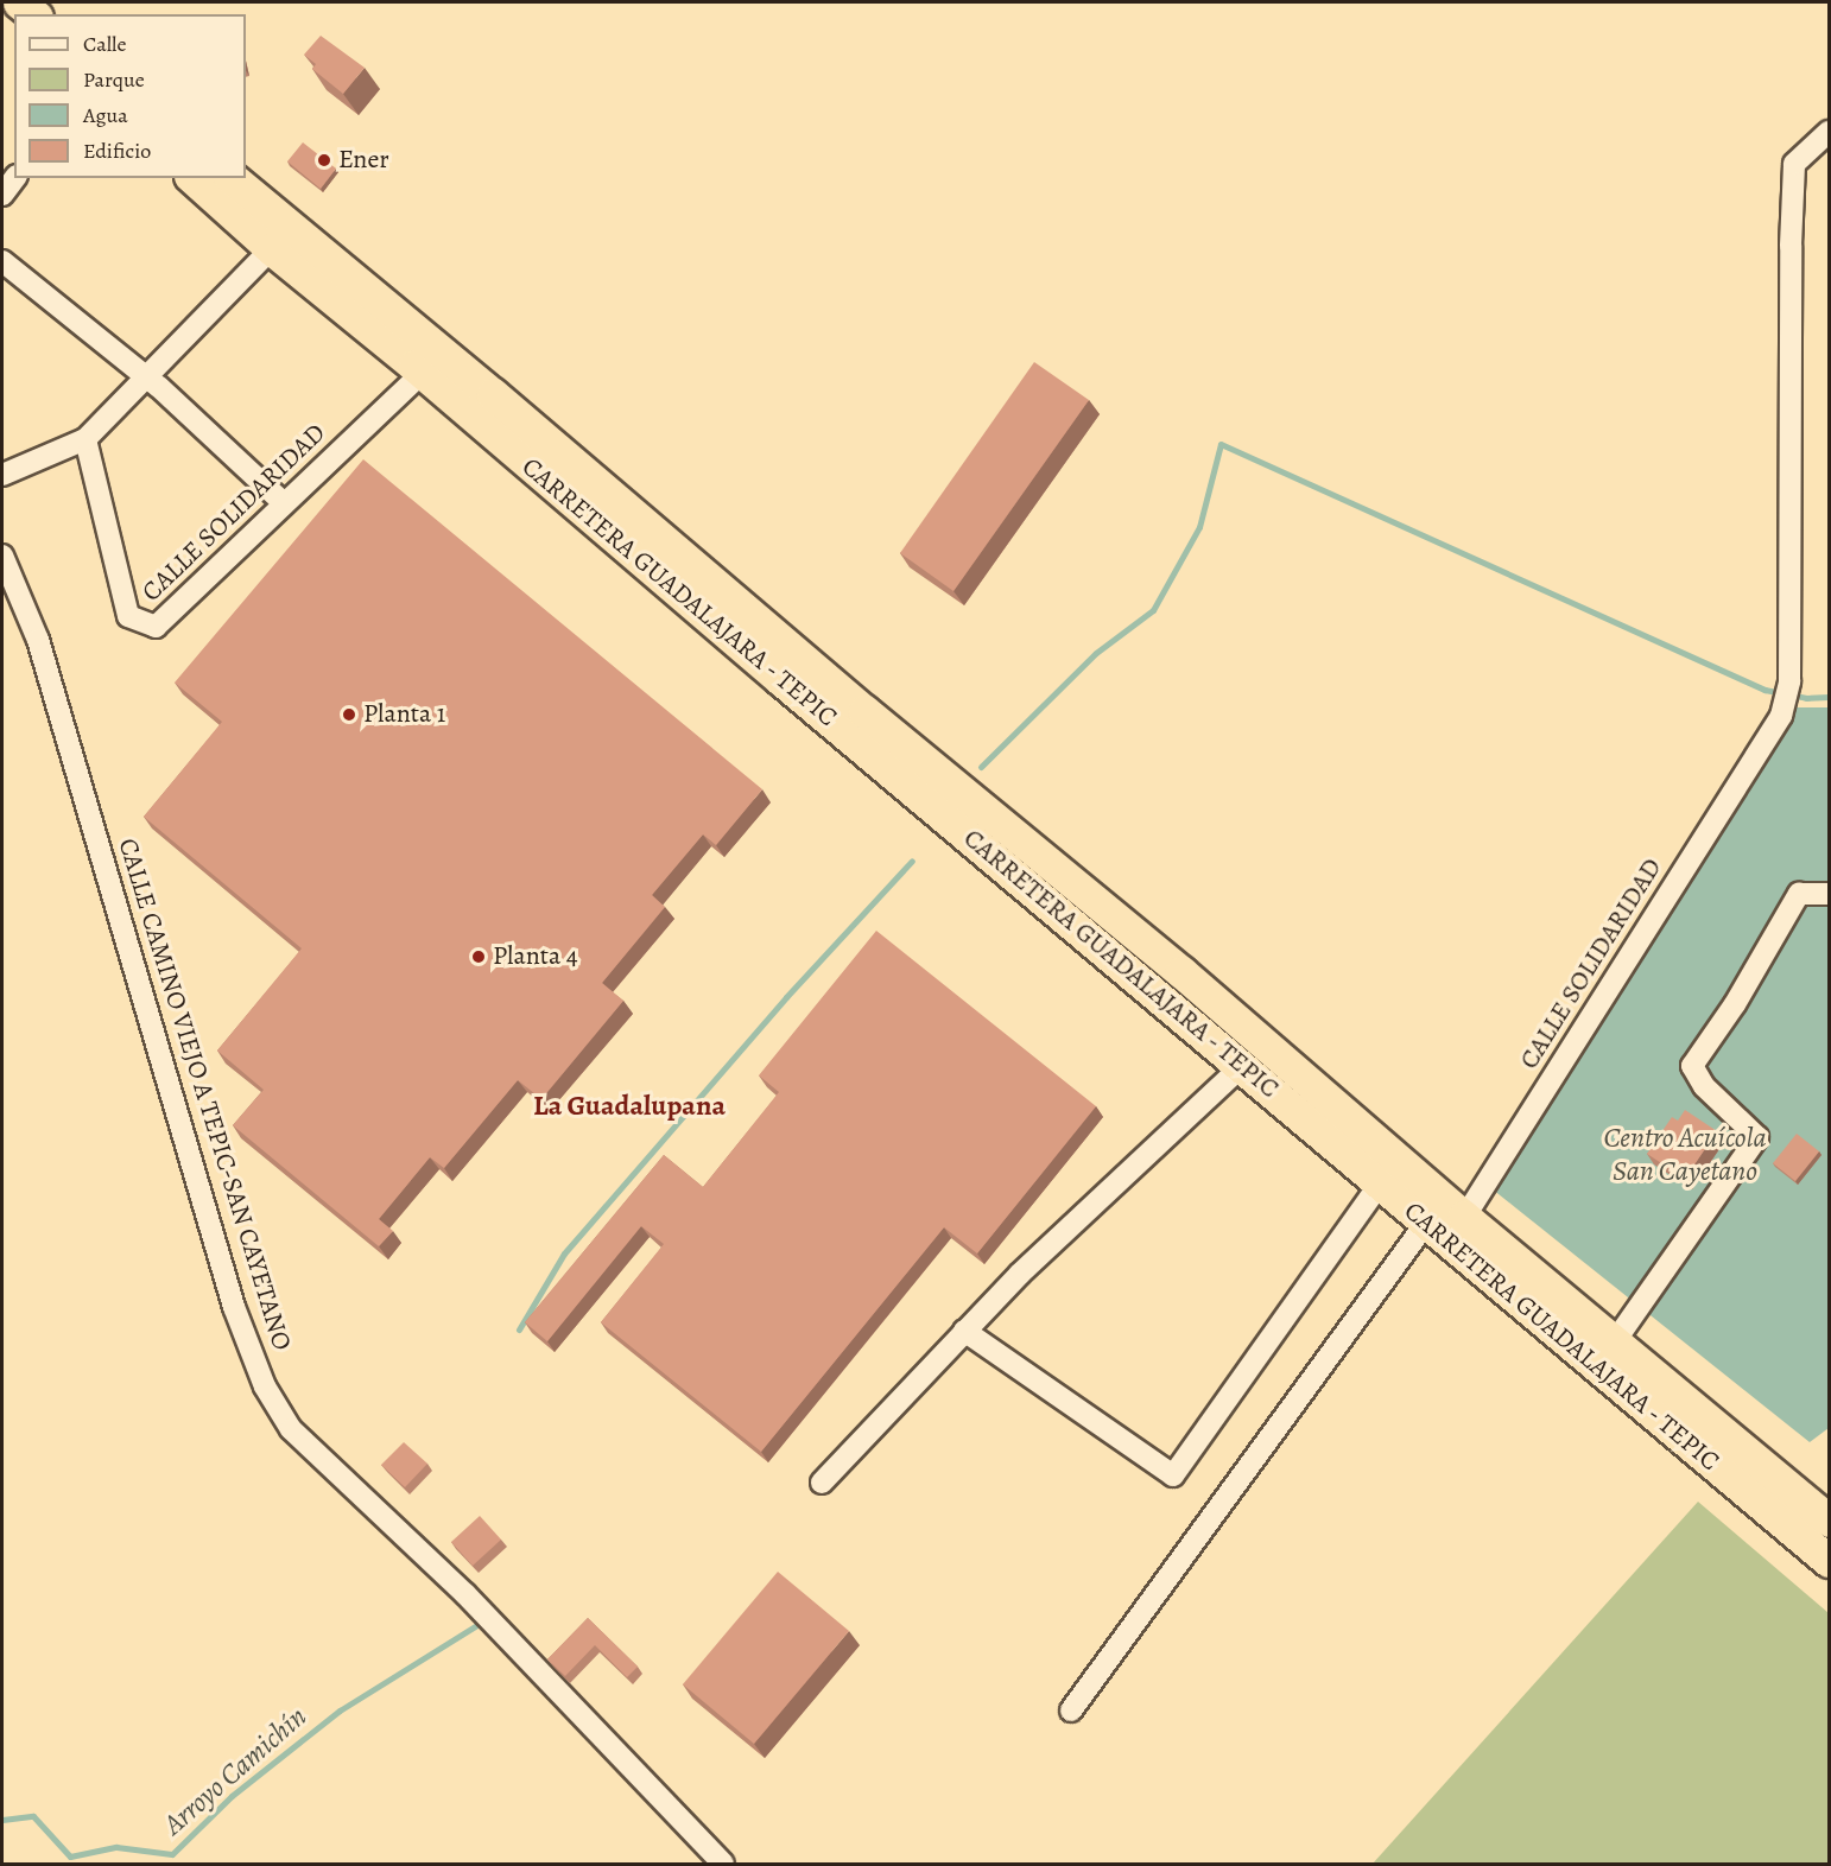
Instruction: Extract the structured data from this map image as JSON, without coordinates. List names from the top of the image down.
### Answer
{
  "streets": {
    "highway": ["CARRETERA GUADALAJARA - TEPIC"],
    "street": ["CALLE SOLIDARIDAD", "CALLE CAMINO VIEJO A TEPIC-SAN CAYETANO"]
  },
  "crossings": [
    ["CALLE SOLIDARIDAD", "CARRETERA GUADALAJARA - TEPIC"]
  ],
  "districts": ["La Guadalupana"],
  "water": ["Centro Acuícola San Cayetano", "Arroyo Camichín"],
  "places": ["Ener", "Planta 1", "Planta 4"],
  "legend": [
    "Calle",
    "Parque",
    "Agua",
    "Edificio"
  ]
}
